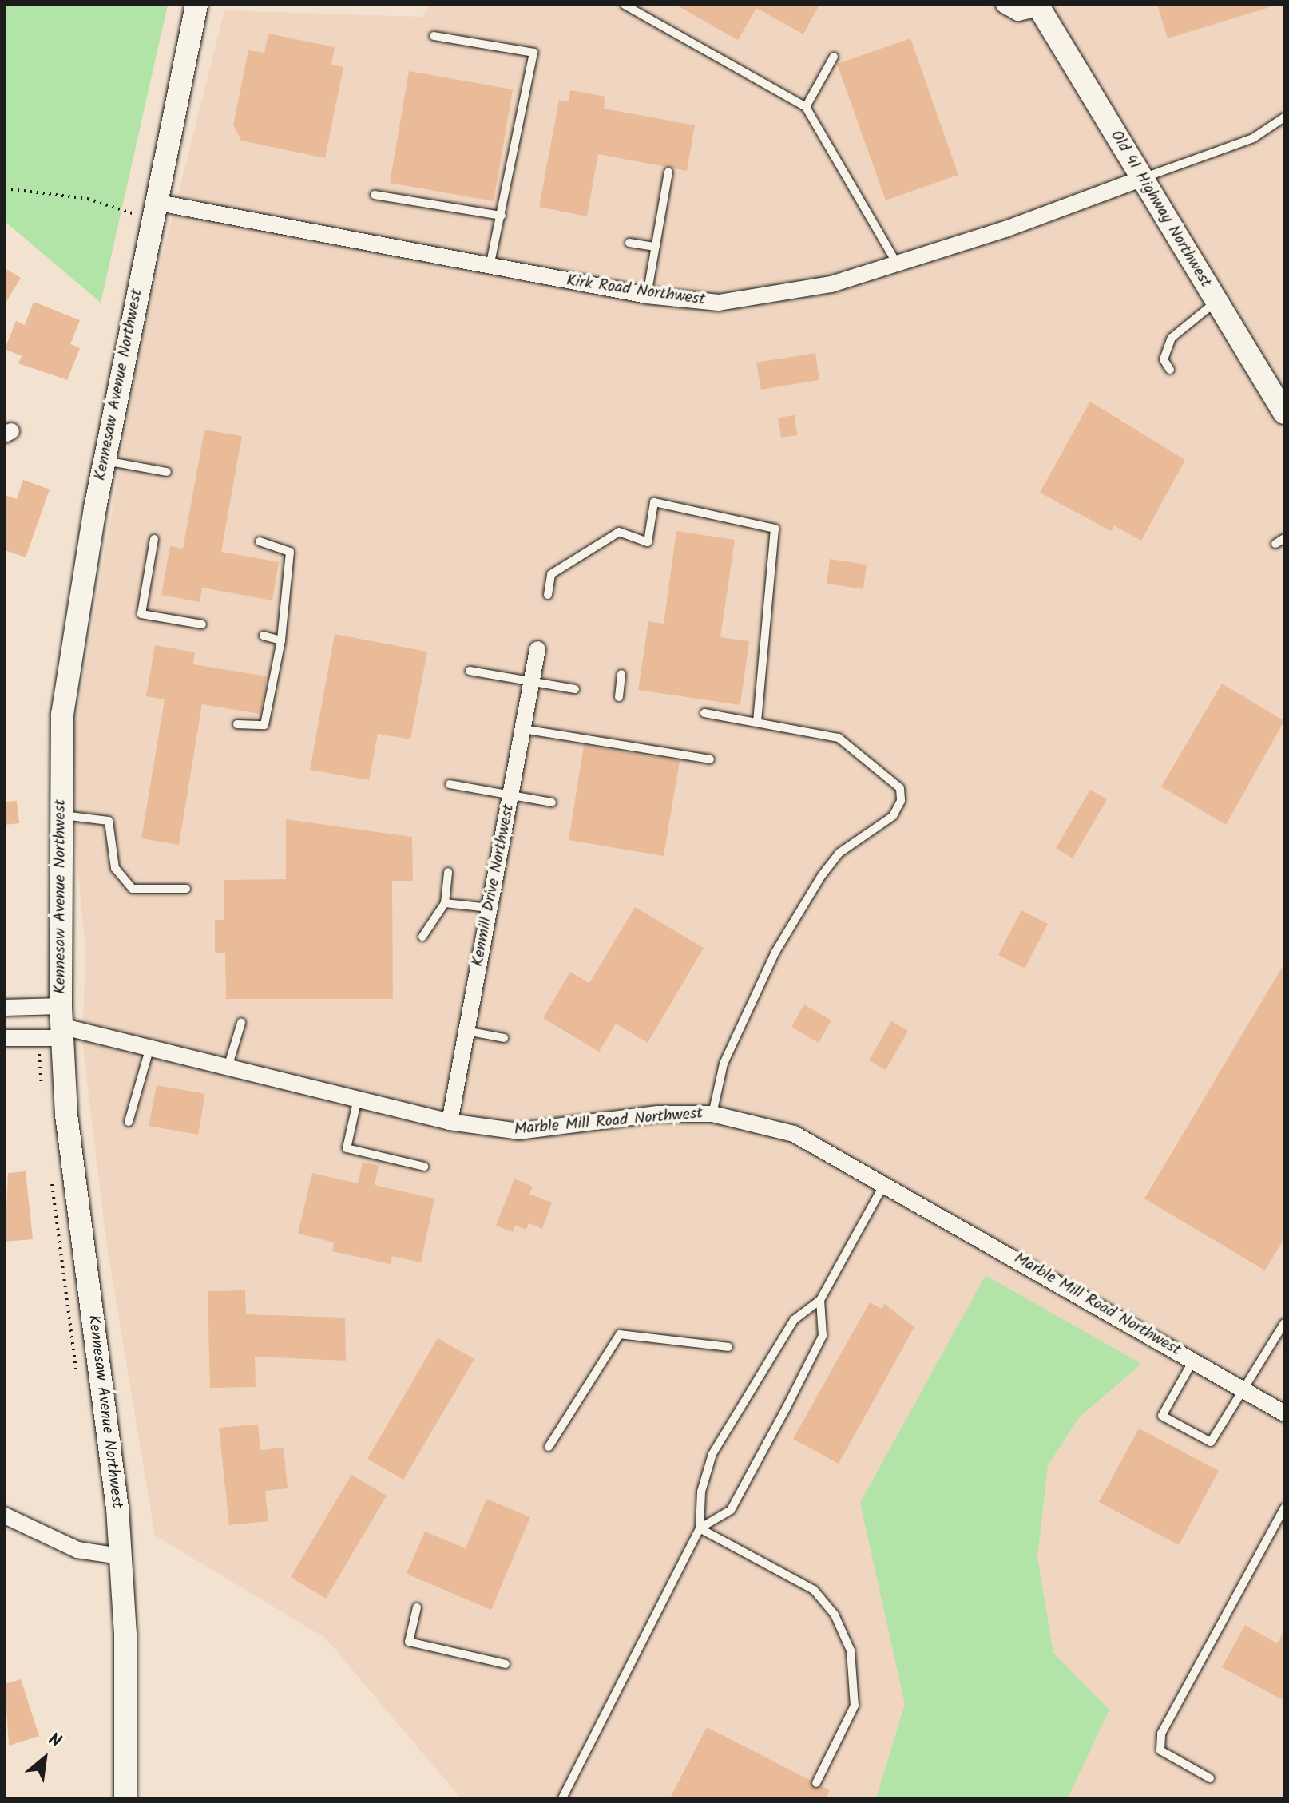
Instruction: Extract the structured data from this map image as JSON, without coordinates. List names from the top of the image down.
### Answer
{
  "streets": {
    "street": [
      "Old 41 Highway Northwest",
      "Kirk Road Northwest",
      "Kennesaw Avenue Northwest",
      "Kenmill Drive Northwest",
      "Marble Mill Road Northwest"
    ]
  },
  "crossings": [
    ["Old 41 Highway Northwest", "Kirk Road Northwest"],
    ["Kirk Road Northwest", "Kennesaw Avenue Northwest"],
    ["Kennesaw Avenue Northwest", "Marble Mill Road Northwest"],
    ["Kenmill Drive Northwest", "Marble Mill Road Northwest"]
  ],
  "north": "top right"
}
